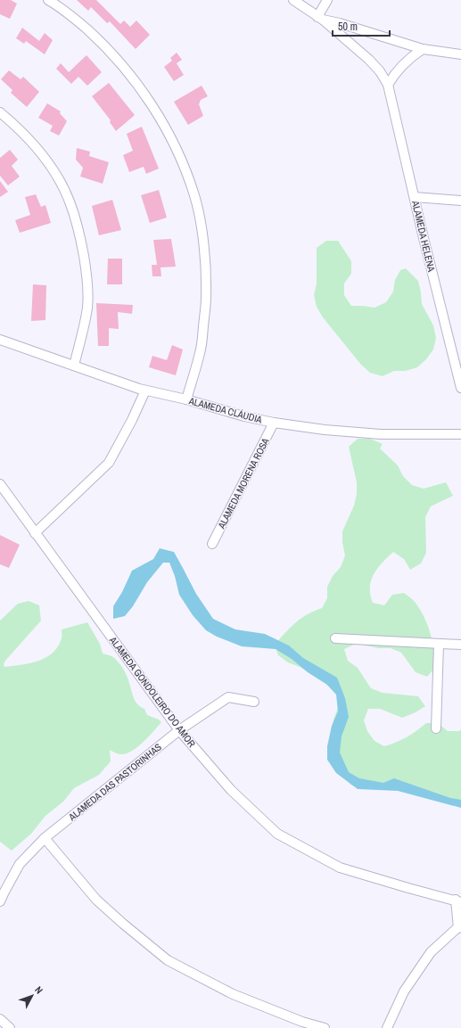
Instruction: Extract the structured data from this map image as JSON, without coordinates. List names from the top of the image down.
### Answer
{
  "streets": {
    "street": [
      "ALAMEDA HELENA",
      "ALAMEDA CLÁUDIA",
      "ALAMEDA MORENA ROSA",
      "ALAMEDA GONDOLEIRO DO AMOR",
      "ALAMEDA DAS PASTORINHAS"
    ]
  },
  "crossings": [
    ["ALAMEDA CLÁUDIA", "ALAMEDA MORENA ROSA"],
    ["ALAMEDA GONDOLEIRO DO AMOR", "ALAMEDA DAS PASTORINHAS"]
  ],
  "scale_bar": "50 m",
  "north": "top right"
}
